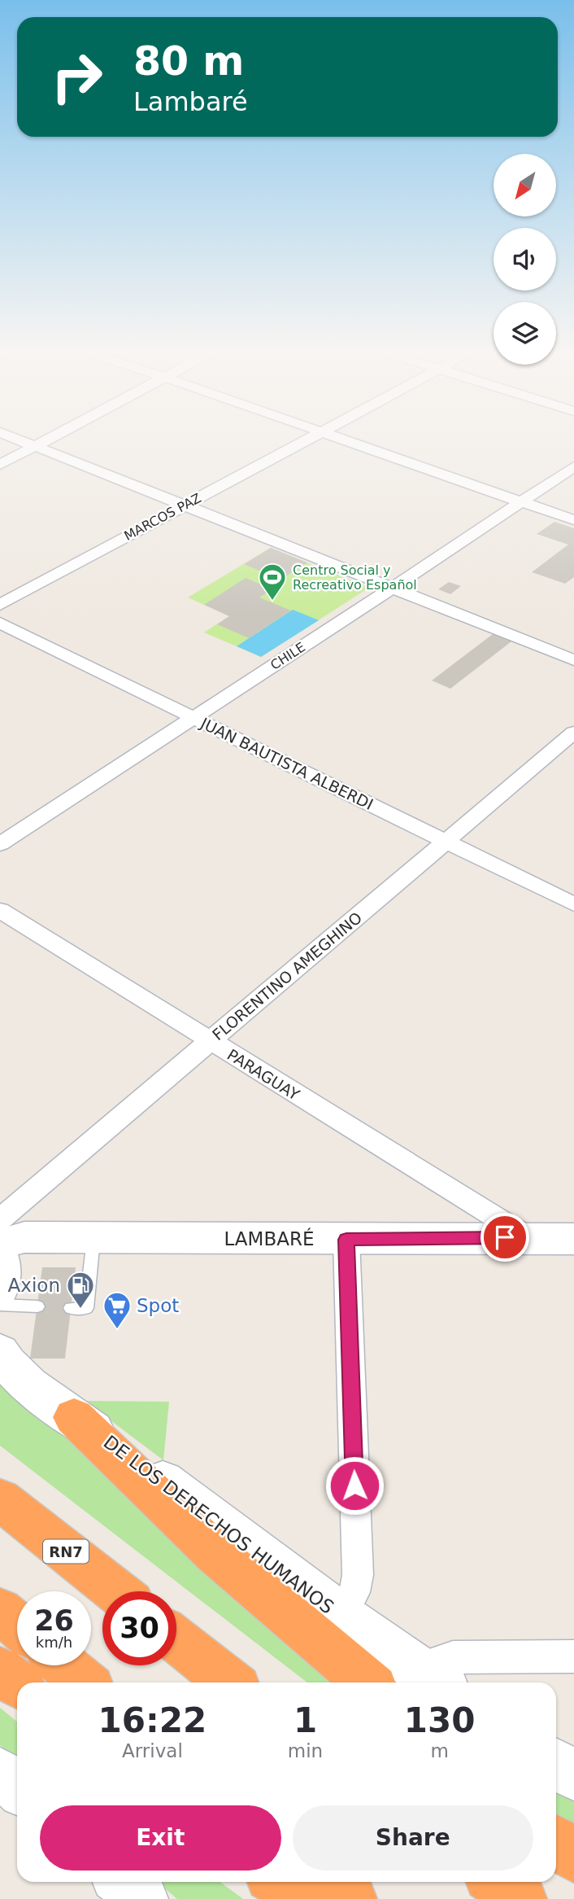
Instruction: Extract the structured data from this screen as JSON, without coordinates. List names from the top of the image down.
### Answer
{
  "streets": {
    "highway": ["RN7"],
    "street": [
      "MARCOS PAZ",
      "CHILE",
      "JUAN BAUTISTA ALBERDI",
      "FLORENTINO AMEGHINO",
      "PARAGUAY",
      "LAMBARÉ",
      "DE LOS DERECHOS HUMANOS"
    ]
  },
  "crossings": [
    ["CHILE", "JUAN BAUTISTA ALBERDI"],
    ["JUAN BAUTISTA ALBERDI", "FLORENTINO AMEGHINO"],
    ["FLORENTINO AMEGHINO", "PARAGUAY"],
    ["PARAGUAY", "LAMBARÉ"]
  ],
  "places": {
    "sports": ["Centro Social y Recreativo Español"],
    "fuel station": ["Axion"],
    "supermarket": ["Spot"]
  },
  "north": "bottom left",
  "page": {
    "turn": ["80 m", "Lambaré"],
    "speed": "26 km/h",
    "limit": "30",
    "eta": [
      "16:22",
      "Arrival",
      "1",
      "min",
      "130",
      "m"
    ],
    "buttons": ["Exit", "Share"]
  }
}
